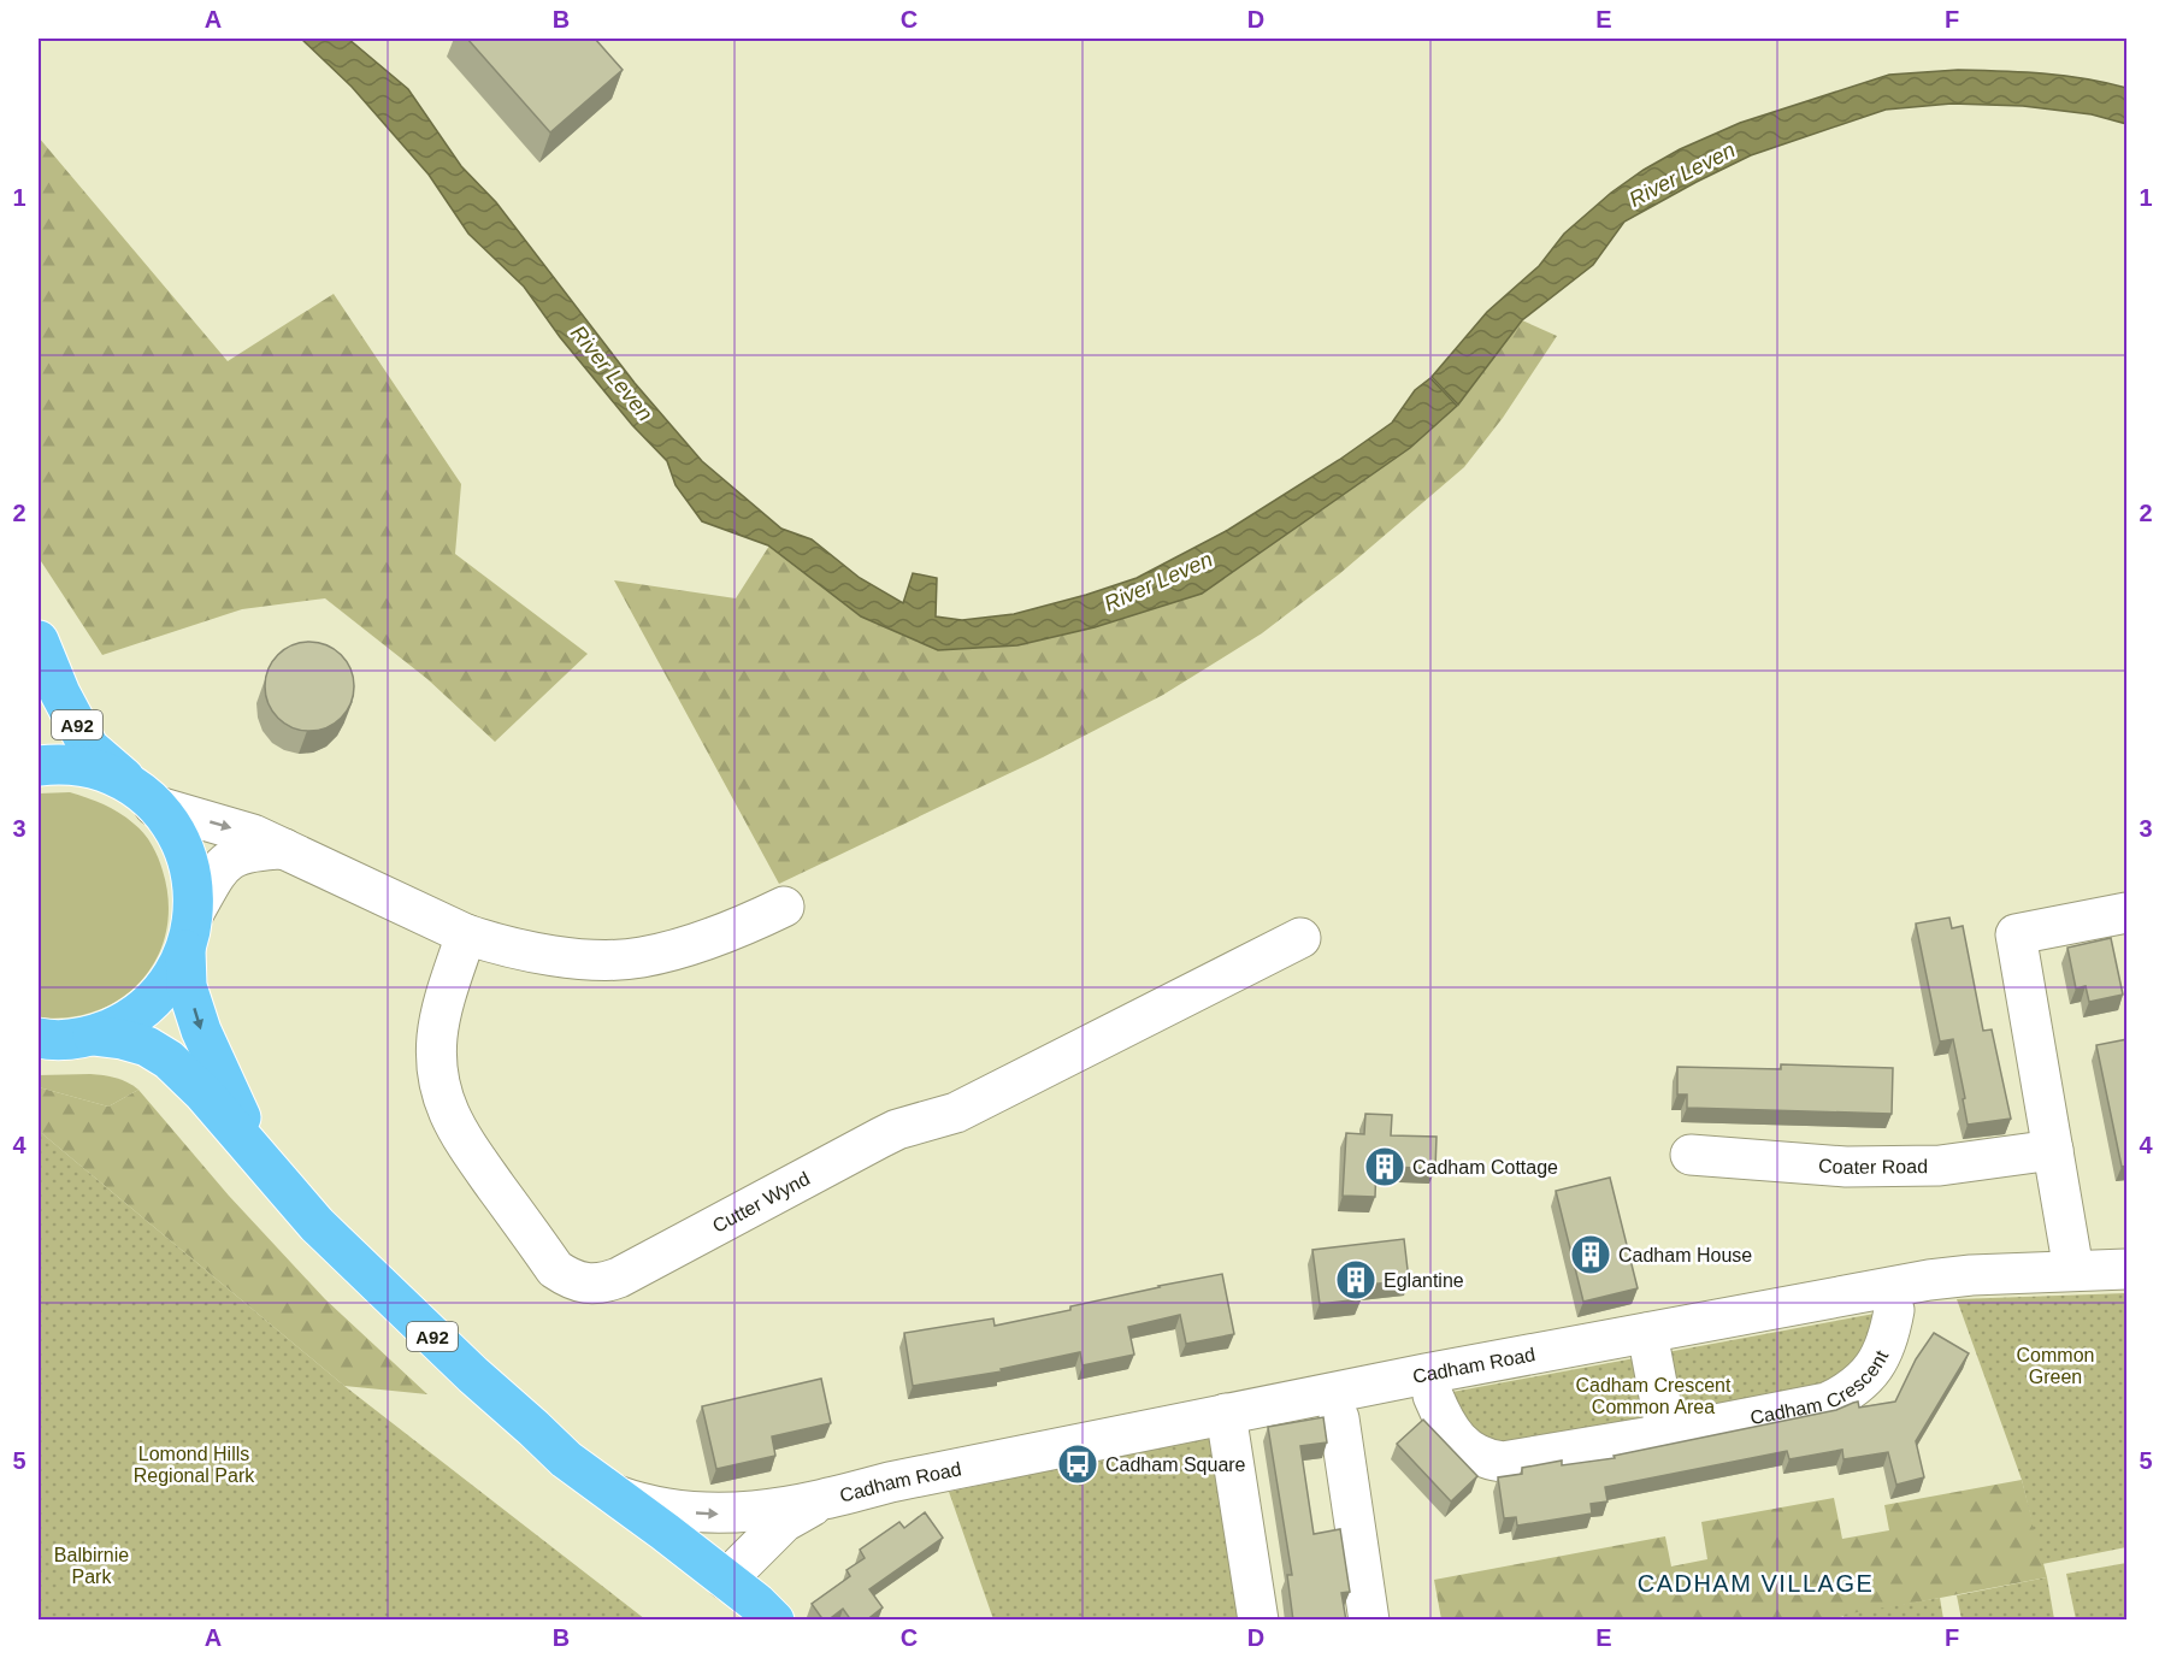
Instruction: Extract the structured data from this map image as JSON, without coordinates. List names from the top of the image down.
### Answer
{
  "streets": {
    "highway": ["A92"],
    "street": [
      "Coater Road",
      "Cutter Wynd",
      "Cadham Road",
      "Cadham Crescent"
    ]
  },
  "crossings": [
    ["A92", "Cadham Road"]
  ],
  "districts": ["CADHAM VILLAGE"],
  "water": ["River Leven"],
  "parks": [
    "Common Green",
    "Cadham Crescent Common Area",
    "Lomond Hills Regional Park",
    "Balbirnie Park"
  ],
  "places": {
    "building": ["Cadham Cottage", "Cadham House", "Eglantine"],
    "bus stop": ["Cadham Square"]
  },
  "grid": {
    "columns": [
      "A",
      "B",
      "C",
      "D",
      "E",
      "F"
    ],
    "rows": [
      "1",
      "2",
      "3",
      "4",
      "5"
    ]
  }
}
